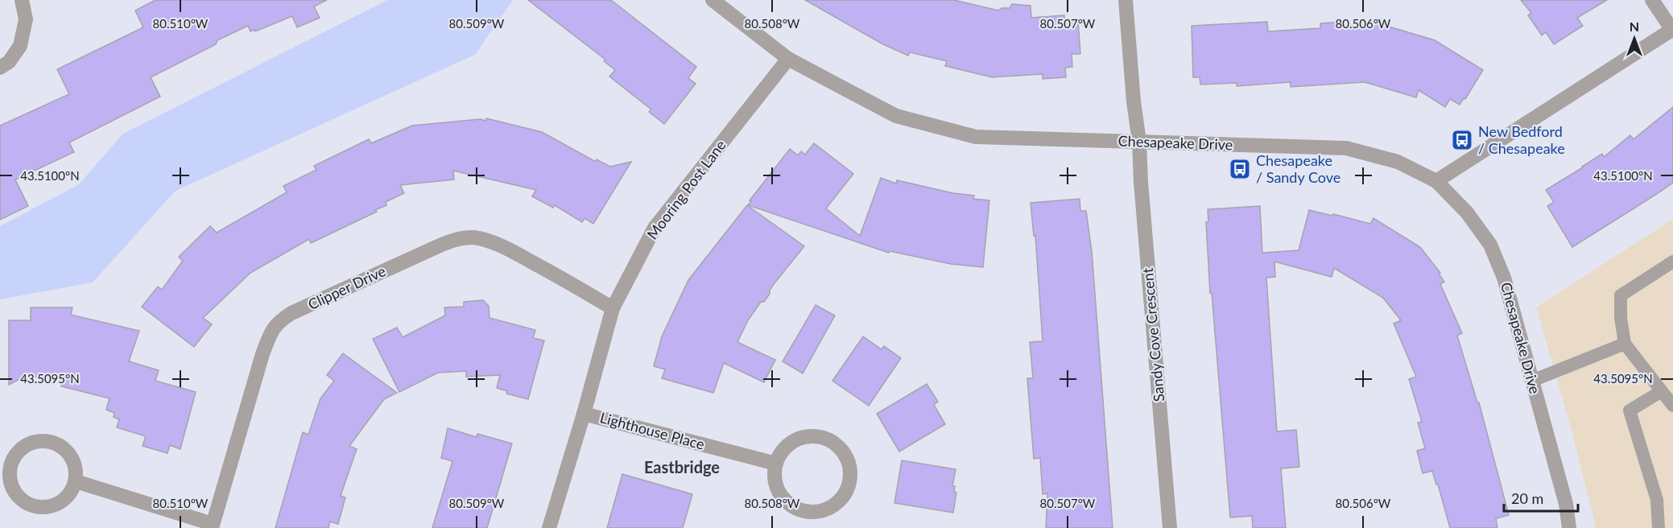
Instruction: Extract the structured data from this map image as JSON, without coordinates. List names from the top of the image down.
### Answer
{
  "streets": {
    "street": [
      "Chesapeake Drive",
      "Mooring Post Lane",
      "Clipper Drive",
      "Sandy Cove Crescent",
      "Lighthouse Place"
    ]
  },
  "crossings": [
    ["Chesapeake Drive", "Mooring Post Lane"],
    ["Chesapeake Drive", "Sandy Cove Crescent"],
    ["Mooring Post Lane", "Clipper Drive"],
    ["Mooring Post Lane", "Lighthouse Place"]
  ],
  "districts": ["Eastbridge"],
  "places": {
    "bus stop": ["New Bedford / Chesapeake", "Chesapeake / Sandy Cove"]
  },
  "scale_bar": "20 m",
  "north": "top",
  "coordinates": [
    "80.510°W",
    "80.509°W",
    "80.508°W",
    "80.507°W",
    "80.506°W",
    "43.5100°N",
    "43.5095°N"
  ]
}
